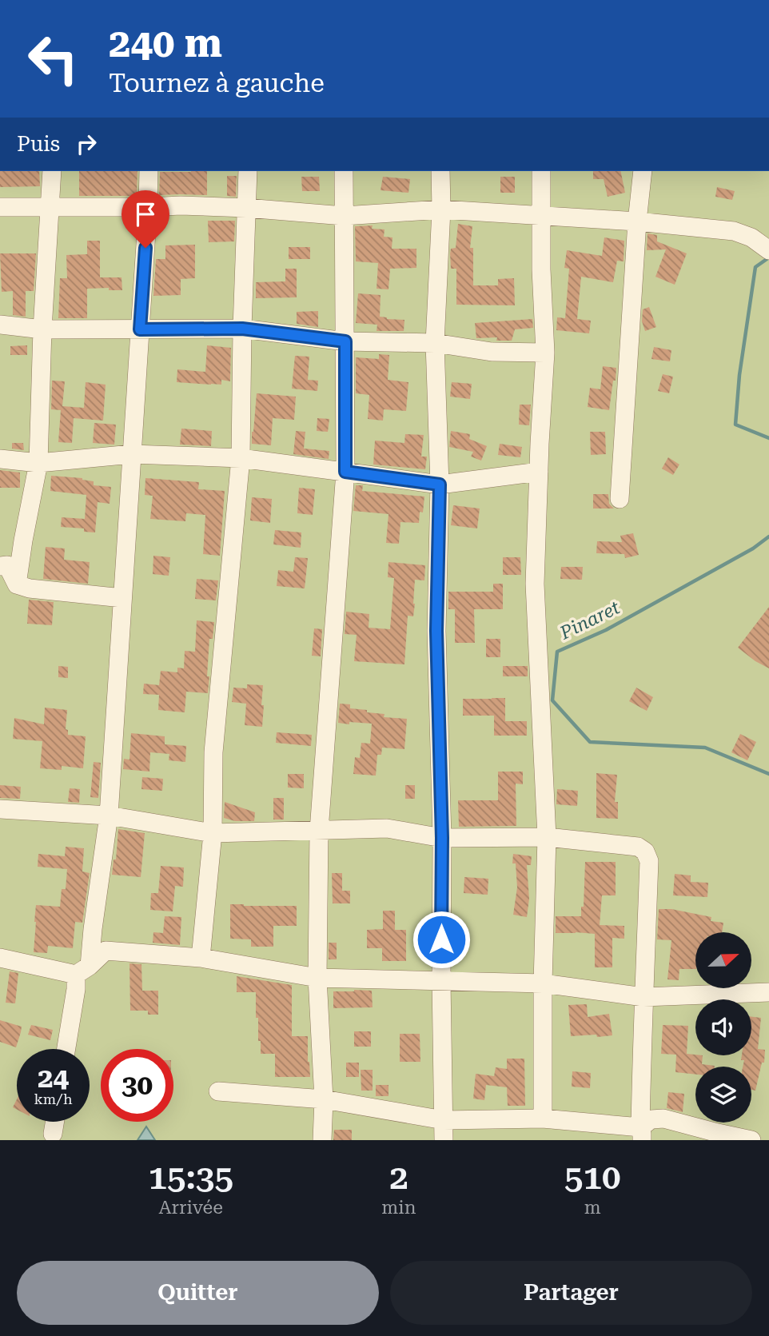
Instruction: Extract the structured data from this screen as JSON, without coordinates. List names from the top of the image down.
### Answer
{
  "water": ["Pinaret"],
  "north": "right",
  "page": {
    "turn": ["240 m", "Tournez à gauche"],
    "then": "Puis",
    "speed": "24 km/h",
    "limit": "30",
    "eta": [
      "15:35",
      "Arrivée",
      "2",
      "min",
      "510",
      "m"
    ],
    "buttons": ["Quitter", "Partager"]
  }
}
